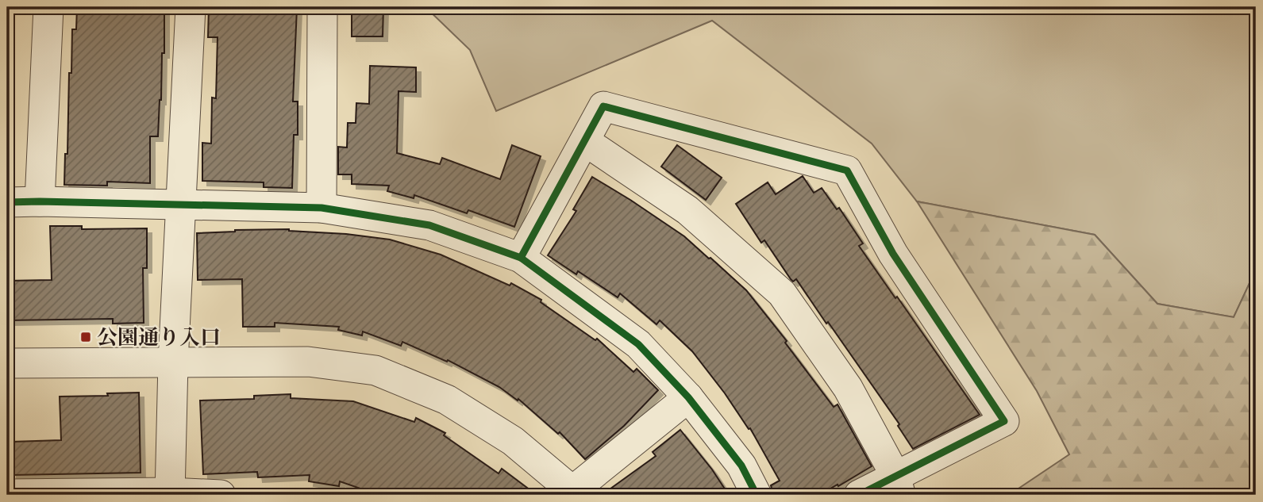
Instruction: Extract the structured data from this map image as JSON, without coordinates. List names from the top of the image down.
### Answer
{
  "places": {
    "transit": ["公園通り入口"]
  }
}
